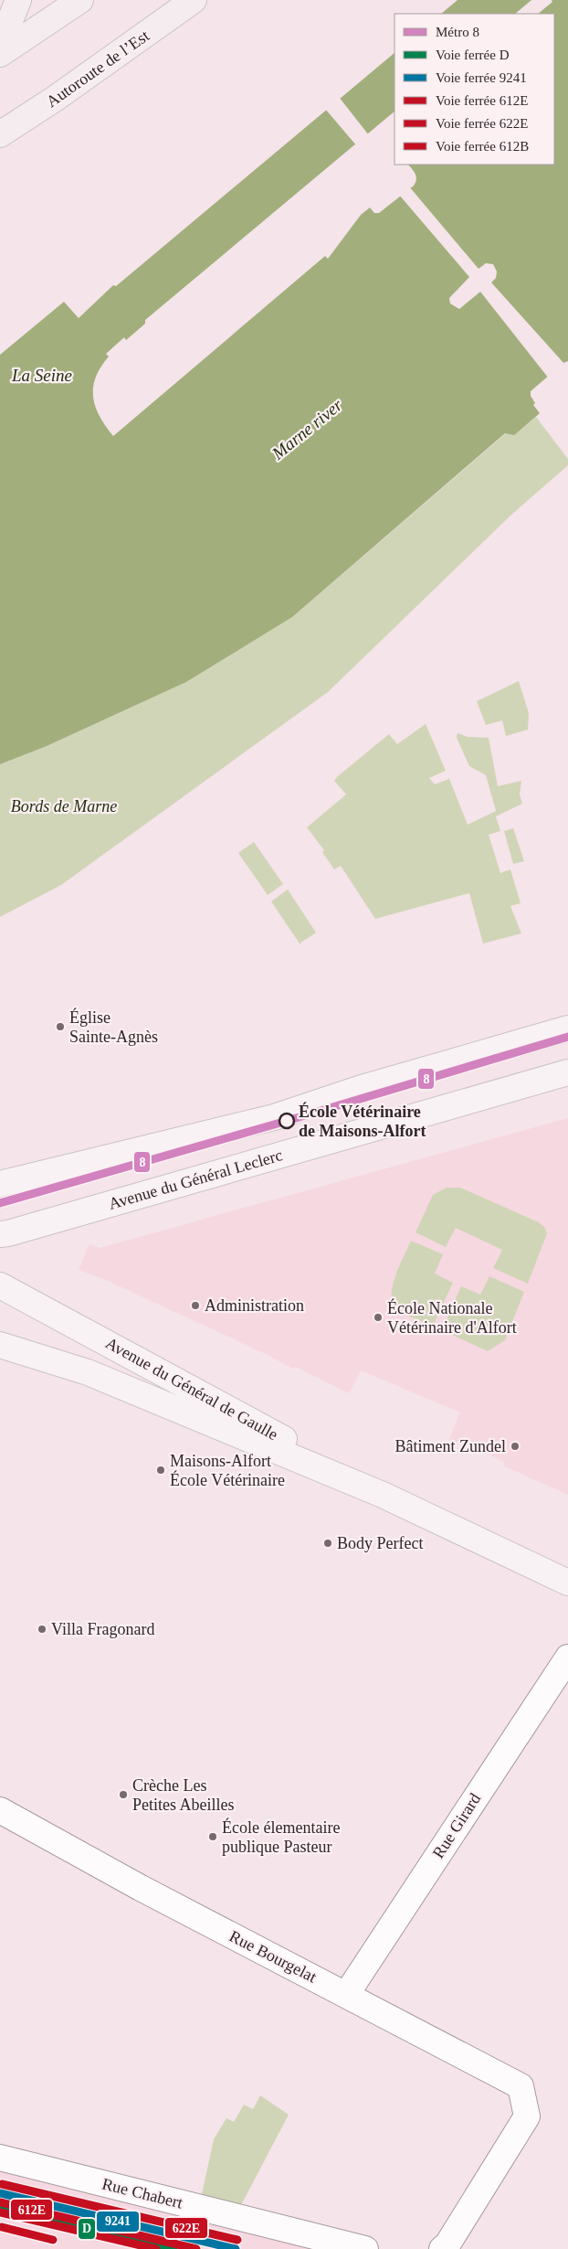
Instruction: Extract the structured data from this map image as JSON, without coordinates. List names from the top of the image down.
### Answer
{
  "streets": {
    "highway": ["Autoroute de l’Est"],
    "main road": ["Avenue du Général Leclerc", "Avenue du Général de Gaulle"],
    "street": ["Rue Girard", "Rue Bourgelat", "Rue Chabert"]
  },
  "crossings": [
    ["Rue Girard", "Rue Bourgelat"]
  ],
  "water": ["La Seine", "Marne river"],
  "parks": ["Bords de Marne"],
  "places": [
    "Église Sainte-Agnès",
    "École Vétérinaire de Maisons-Alfort",
    "Administration",
    "École Nationale Vétérinaire d'Alfort",
    "Bâtiment Zundel",
    "Maisons-Alfort École Vétérinaire",
    "Body Perfect",
    "Villa Fragonard",
    "Crèche Les Petites Abeilles",
    "École élementaire publique Pasteur"
  ],
  "lines": [
    "metro line 8",
    "rail line 622E",
    "rail line 9241",
    "rail line 612E",
    "rail line D",
    "rail line 612B"
  ],
  "legend": [
    "Métro 8",
    "Voie ferrée D",
    "Voie ferrée 9241",
    "Voie ferrée 612E",
    "Voie ferrée 622E",
    "Voie ferrée 612B"
  ]
}
